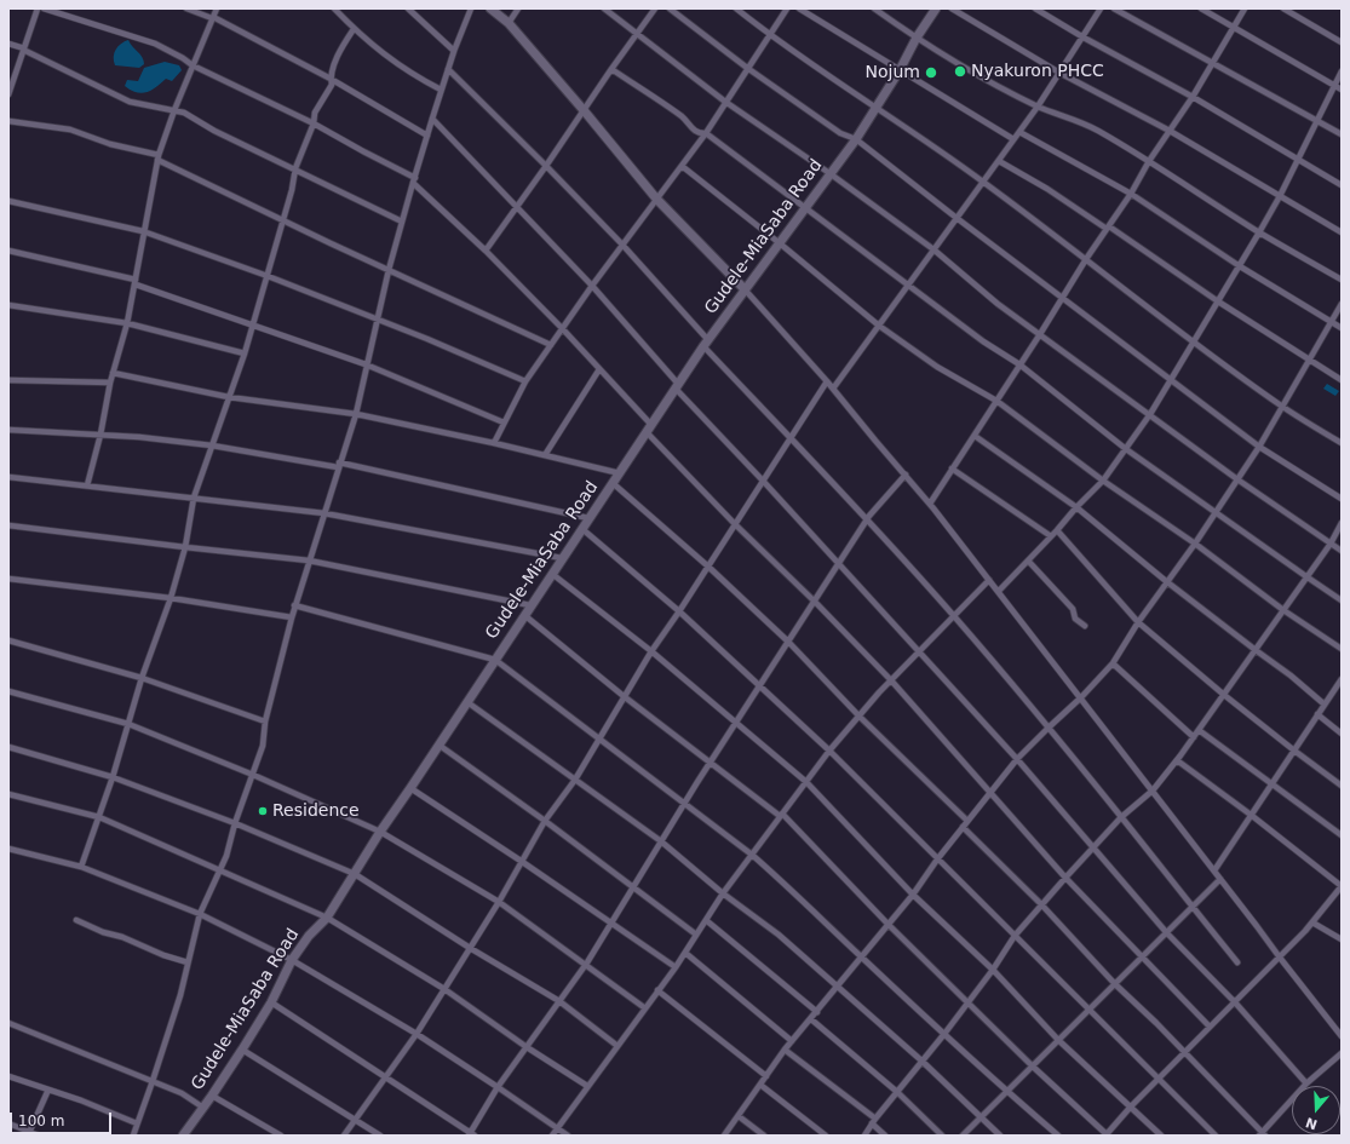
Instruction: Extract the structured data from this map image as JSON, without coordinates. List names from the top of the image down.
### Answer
{
  "streets": {
    "street": ["Gudele-MiaSaba Road"]
  },
  "places": ["Nyakuron PHCC", "Nojum", "Residence"],
  "scale_bar": "100 m",
  "north": "bottom"
}
